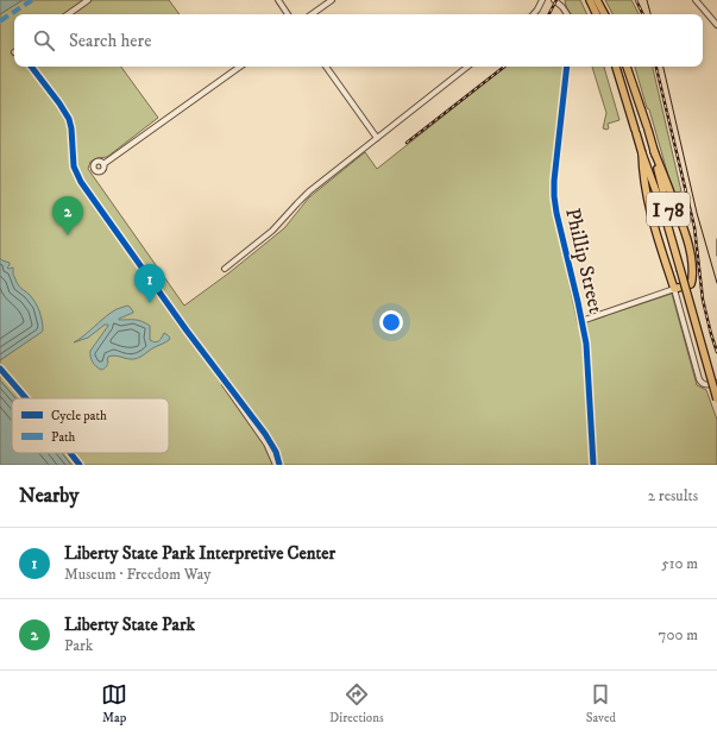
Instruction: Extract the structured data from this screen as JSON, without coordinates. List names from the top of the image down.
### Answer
{
  "streets": {
    "highway": ["I 78"],
    "street": ["Phillip Street"]
  },
  "legend": ["Cycle path", "Path"],
  "page": {
    "search": "Search here",
    "pins": ["2", "1"],
    "heading": ["Nearby", "2 results"],
    "list": [
      {
        "mark": "1",
        "name": "Liberty State Park Interpretive Center",
        "note": "Museum · Freedom Way",
        "value": "510 m"
      },
      {
        "mark": "2",
        "name": "Liberty State Park",
        "note": "Park",
        "value": "700 m"
      }
    ],
    "nav": ["Map", "Directions", "Saved"]
  }
}
